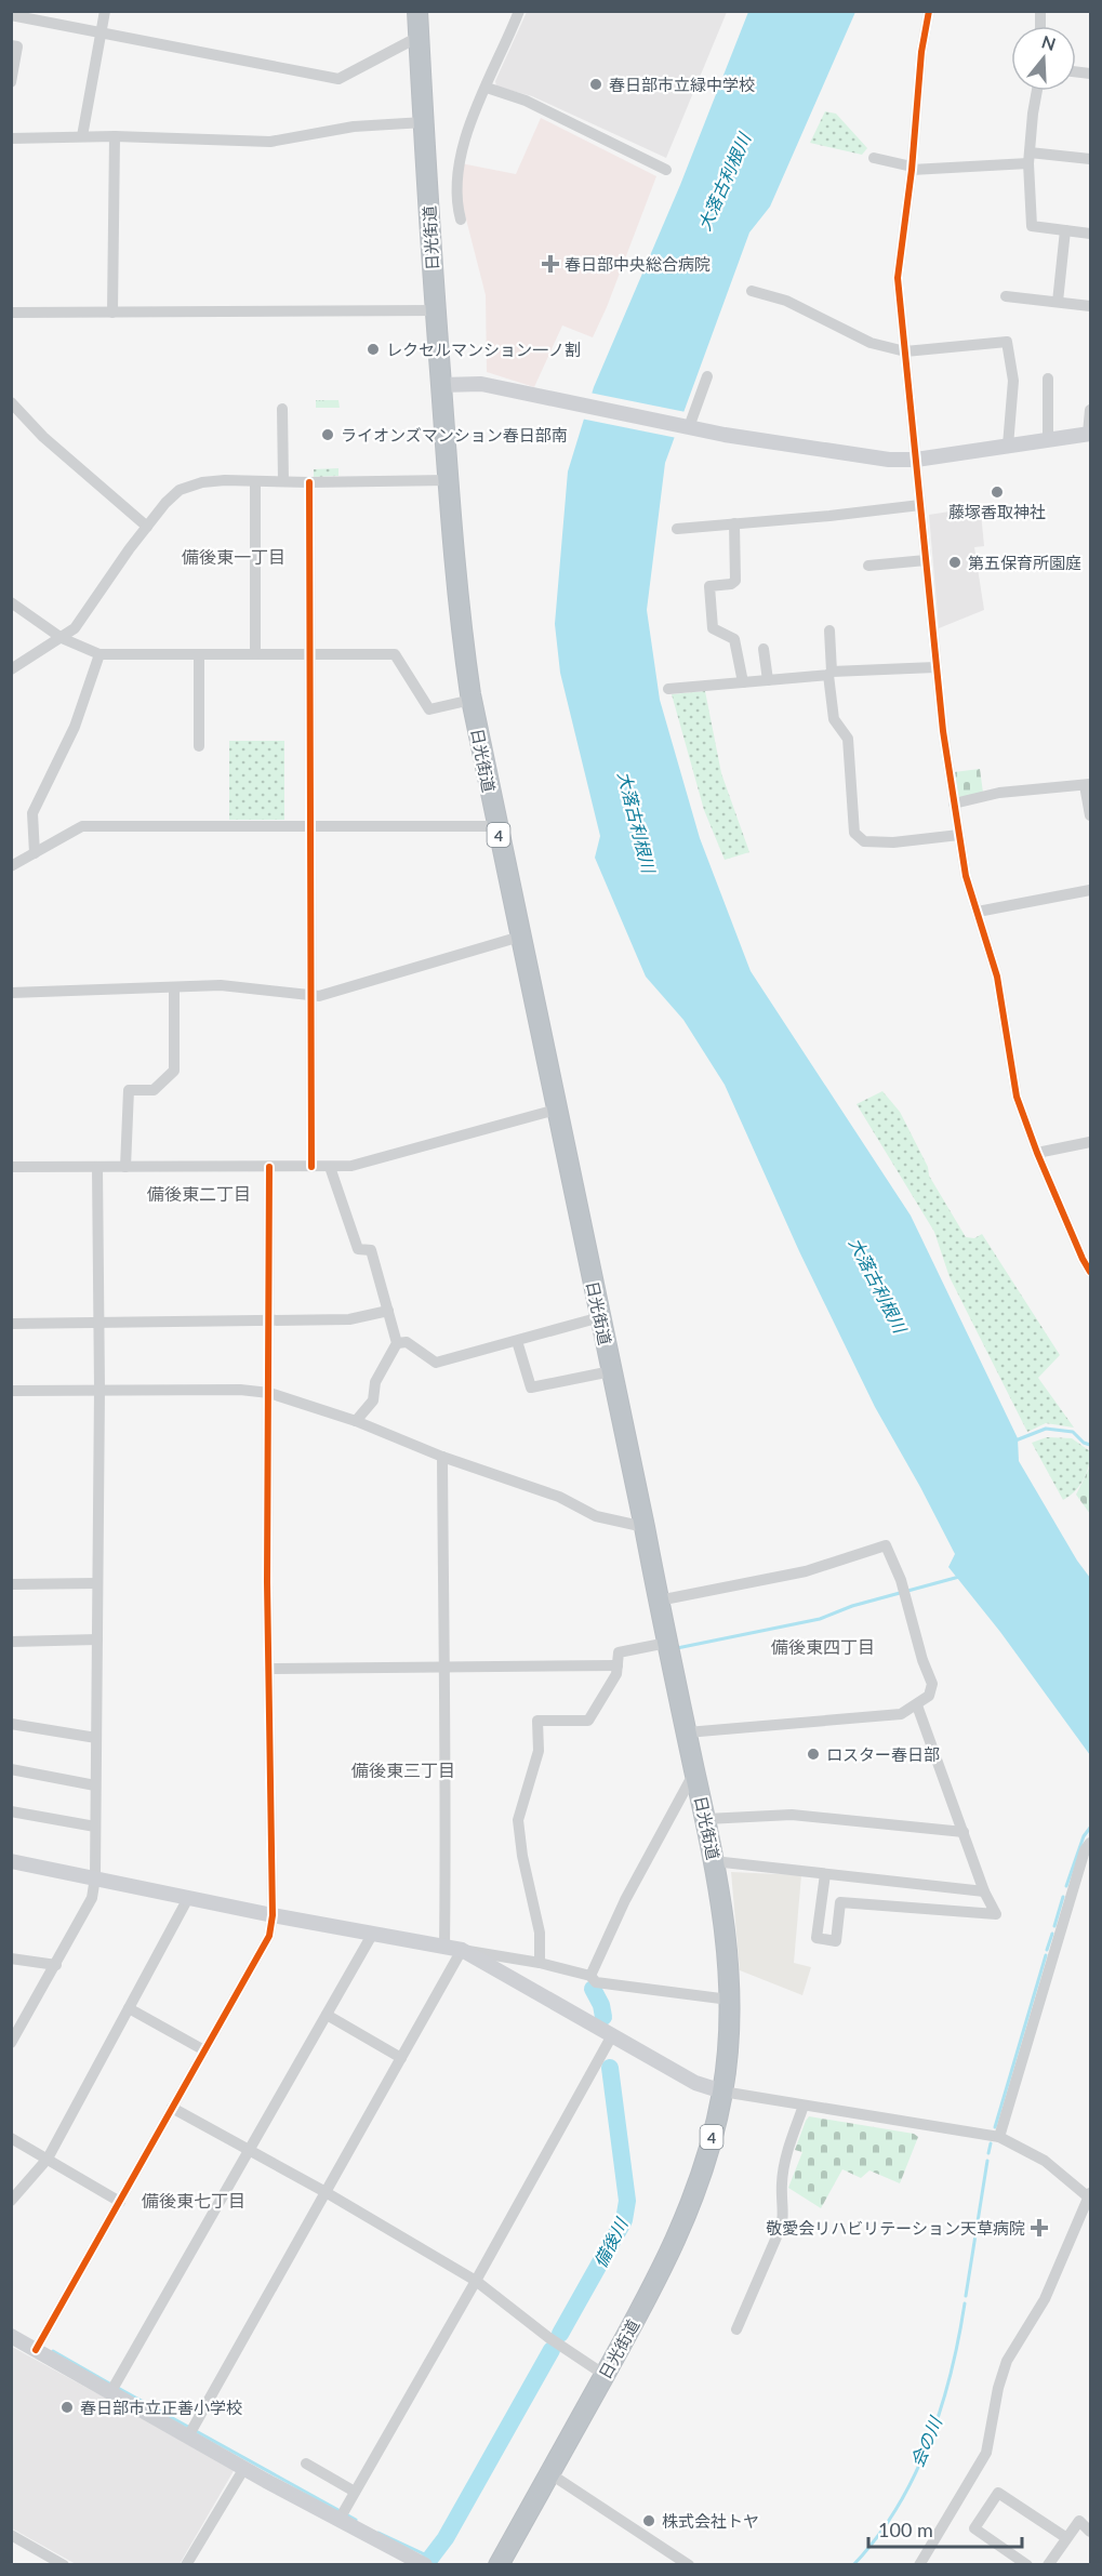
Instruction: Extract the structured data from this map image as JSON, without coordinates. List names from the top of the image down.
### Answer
{
  "streets": {
    "highway": ["日光街道", "4"]
  },
  "districts": [
    "備後東一丁目",
    "備後東二丁目",
    "備後東四丁目",
    "備後東三丁目",
    "備後東七丁目"
  ],
  "water": ["大落古利根川", "備後川", "会の川"],
  "places": {
    "other": [
      "春日部市立緑中学校",
      "レクセルマンション一ノ割",
      "ライオンズマンション春日部南",
      "藤塚香取神社",
      "第五保育所園庭",
      "ロスター春日部",
      "春日部市立正善小学校",
      "株式会社トヤ"
    ],
    "health": ["春日部中央総合病院", "敬愛会リハビリテーション天草病院"]
  },
  "scale_bar": "100 m",
  "north": "top"
}
